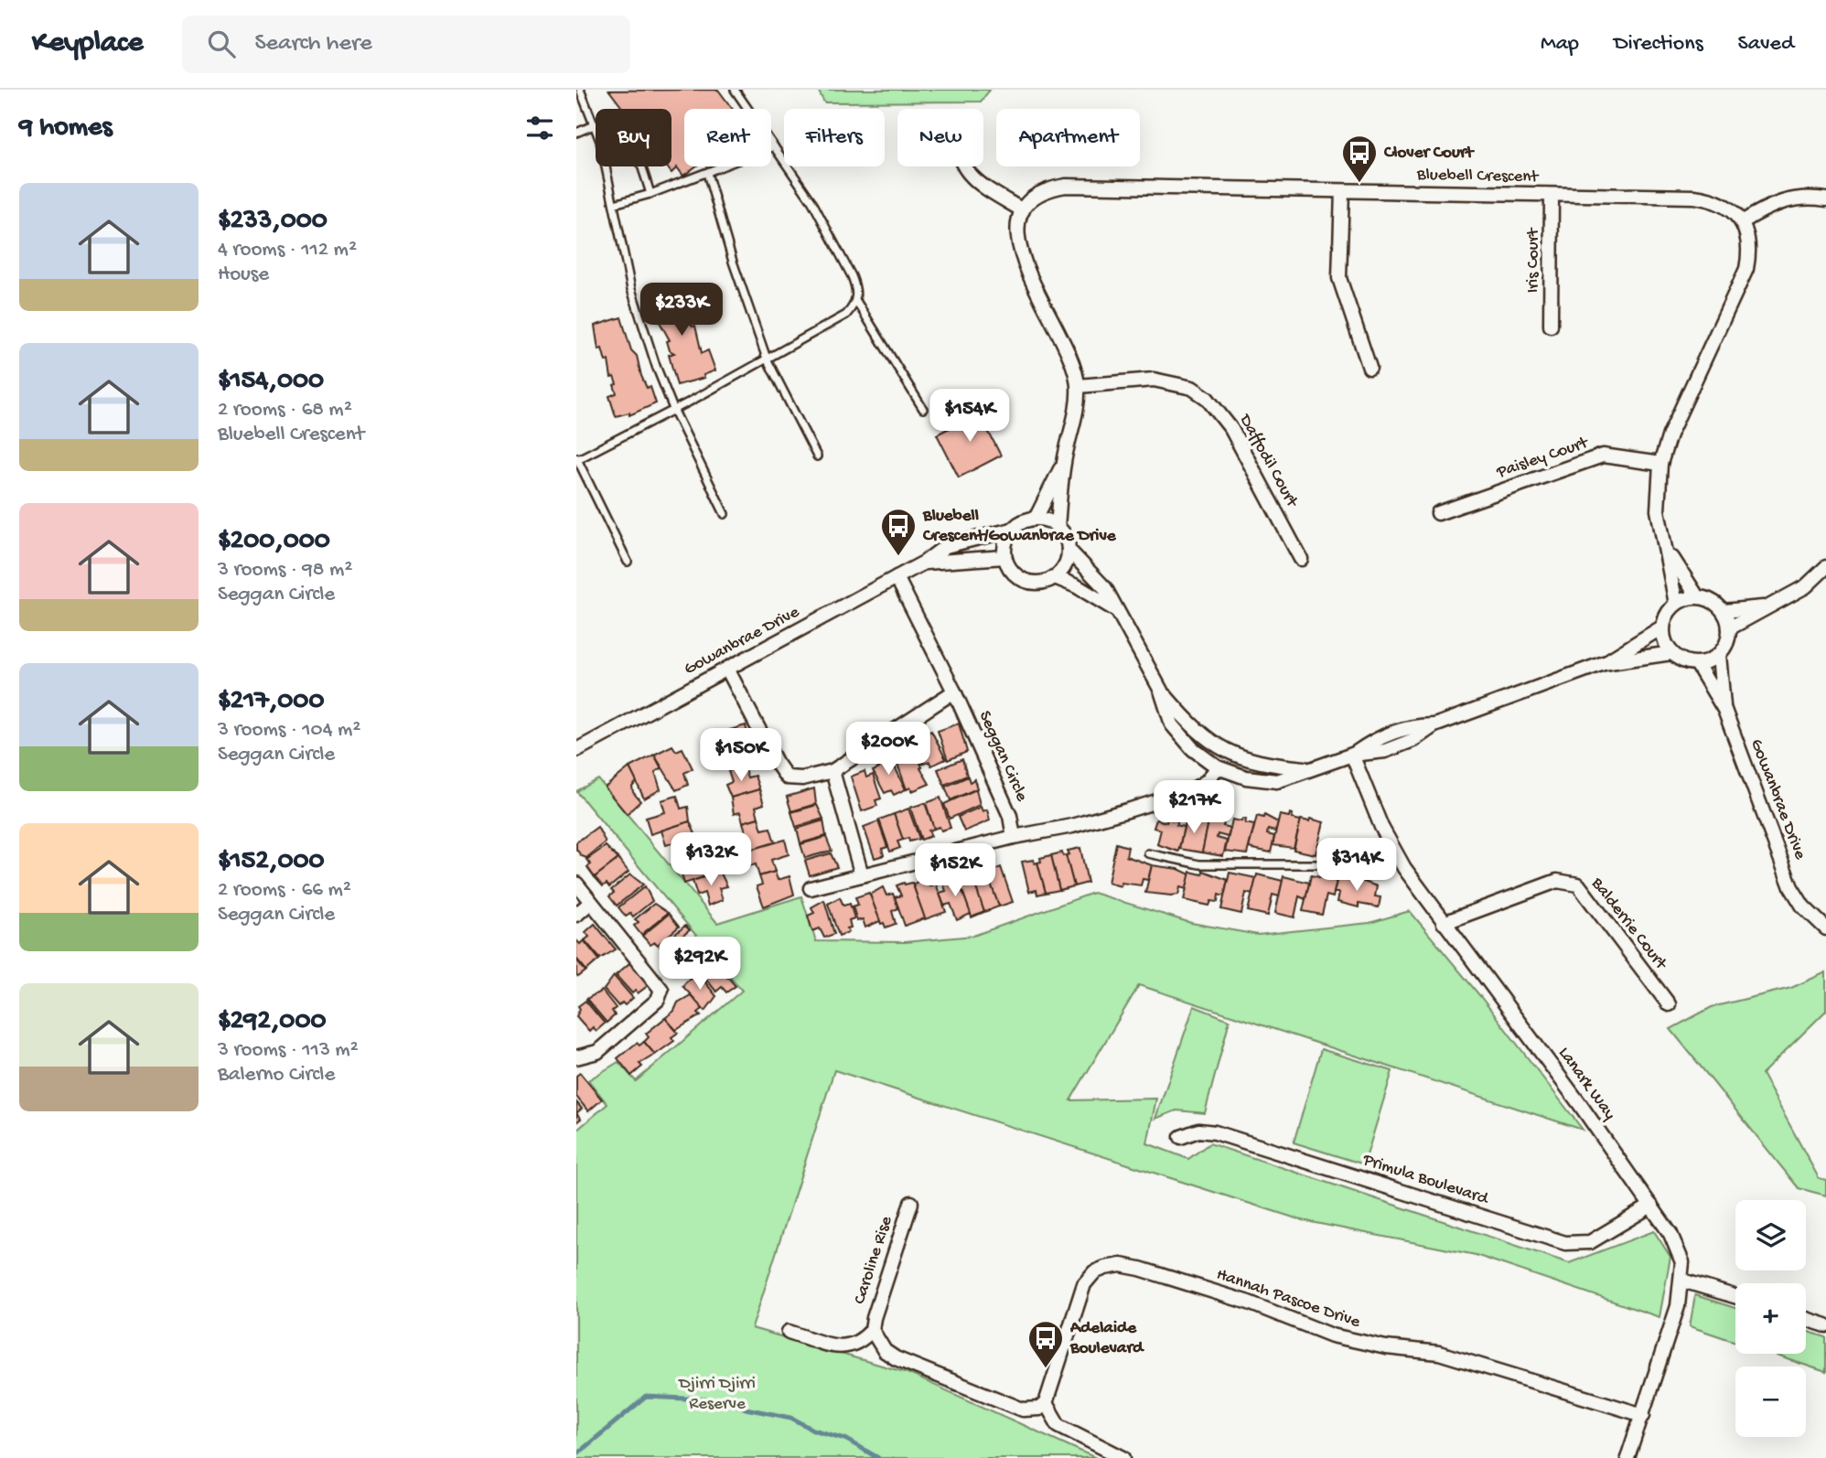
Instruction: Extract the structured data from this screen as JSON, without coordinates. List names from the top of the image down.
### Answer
{
  "streets": {
    "street": [
      "Bluebell Crescent",
      "Iris Court",
      "Paisley Court",
      "Daffodil Court",
      "Gowanbrae Drive",
      "Seggan Circle",
      "Balderrie Court",
      "Lanark Way",
      "Primula Boulevard",
      "Caroline Rise",
      "Hannah Pascoe Drive"
    ]
  },
  "crossings": [
    ["Bluebell Crescent", "Iris Court"],
    ["Gowanbrae Drive", "Seggan Circle"],
    ["Balderrie Court", "Lanark Way"],
    ["Lanark Way", "Primula Boulevard"],
    ["Lanark Way", "Hannah Pascoe Drive"]
  ],
  "parks": ["Djirri Djirri Reserve"],
  "places": {
    "bus stop": ["Clover Court", "Bluebell Crescent/Gowanbrae Drive", "Adelaide Boulevard"]
  },
  "page": {
    "header": "Keyplace",
    "search": "Search here",
    "nav": ["Map", "Directions", "Saved"],
    "heading": "9 homes",
    "chip": [
      "Buy",
      "Rent",
      "Filters",
      "New",
      "Apartment"
    ],
    "list": [
      {
        "name": "$233,000",
        "note": "4 rooms · 112 m² · House"
      },
      {
        "name": "$154,000",
        "note": "2 rooms · 68 m² · Bluebell Crescent"
      },
      {
        "name": "$200,000",
        "note": "3 rooms · 98 m² · Seggan Circle"
      },
      {
        "name": "$217,000",
        "note": "3 rooms · 104 m² · Seggan Circle"
      },
      {
        "name": "$152,000",
        "note": "2 rooms · 66 m² · Seggan Circle"
      },
      {
        "name": "$292,000",
        "note": "3 rooms · 113 m² · Balerno Circle"
      }
    ],
    "price": [
      "$233K",
      "$154K",
      "$200K",
      "$150K",
      "$217K",
      "$132K",
      "$314K",
      "$152K",
      "$292K"
    ],
    "map_buttons": ["+", "−"]
  }
}
